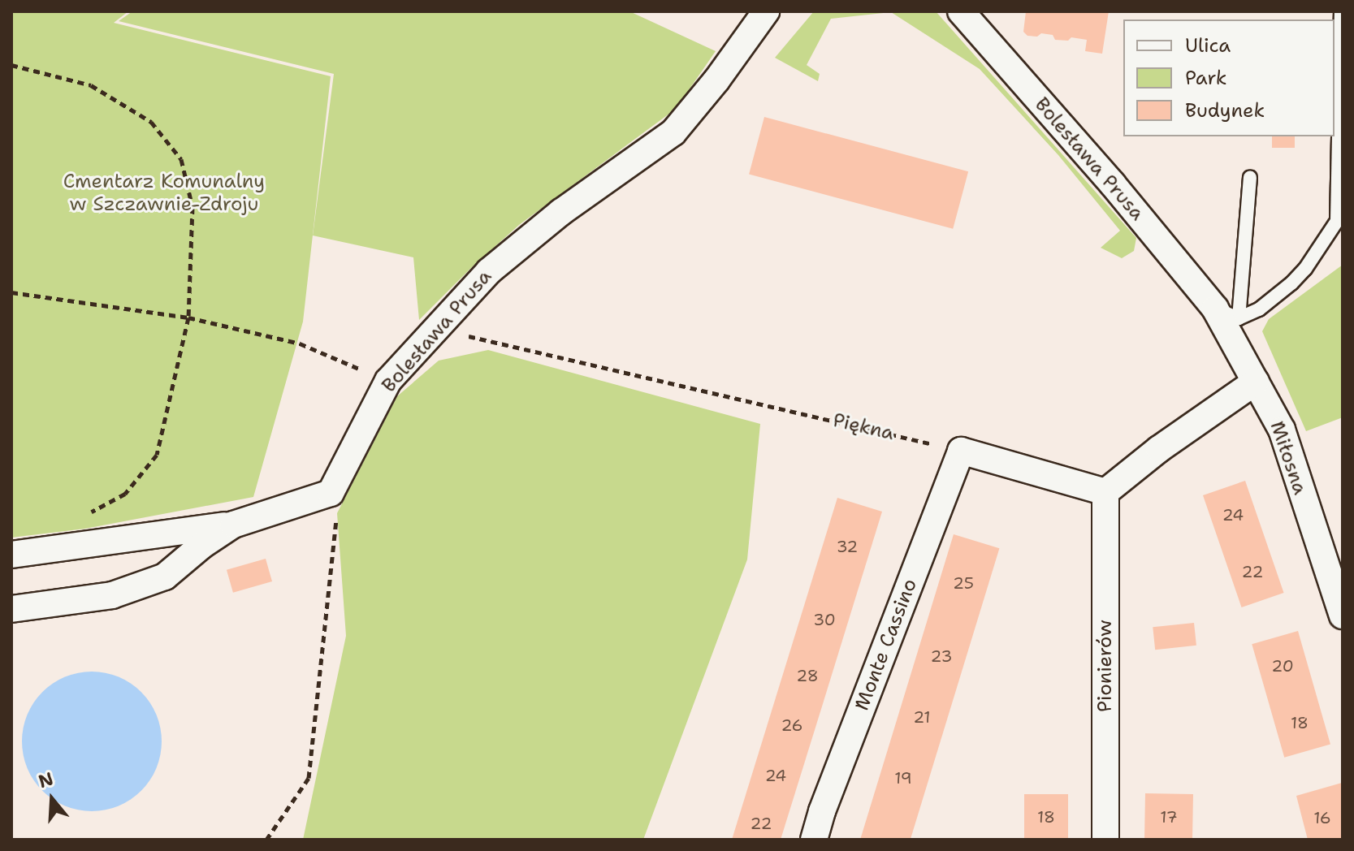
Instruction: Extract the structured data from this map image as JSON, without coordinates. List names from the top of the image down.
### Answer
{
  "streets": {
    "street": [
      "Bolesława Prusa",
      "Miłosna",
      "Monte Cassino",
      "Pionierów"
    ],
    "path": ["Piękna"]
  },
  "crossings": [
    ["Bolesława Prusa", "Piękna"],
    ["Bolesława Prusa", "Miłosna"],
    ["Piękna", "Monte Cassino"]
  ],
  "parks": ["Cmentarz Komunalny w Szczawnie-Zdroju"],
  "house_numbers": [
    "24",
    "32",
    "22",
    "25",
    "30",
    "23",
    "20",
    "28",
    "21",
    "18",
    "26",
    "24",
    "19",
    "18",
    "17",
    "16",
    "22"
  ],
  "legend": ["Ulica", "Park", "Budynek"],
  "north": "top"
}
